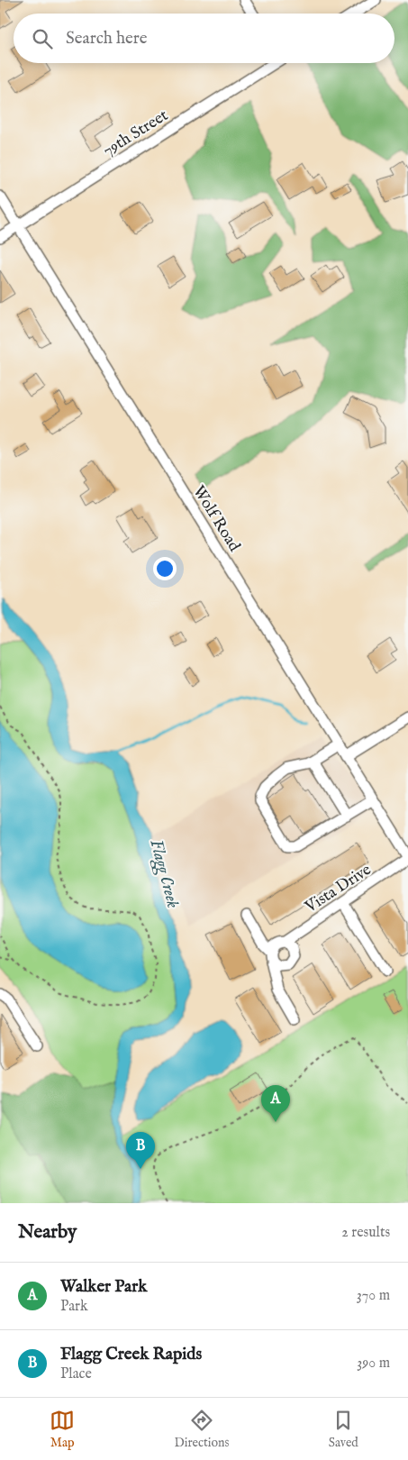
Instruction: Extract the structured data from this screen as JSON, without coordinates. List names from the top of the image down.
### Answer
{
  "streets": {
    "street": ["79th Street", "Wolf Road", "Vista Drive"]
  },
  "crossings": [
    ["79th Street", "Wolf Road"],
    ["Wolf Road", "Vista Drive"]
  ],
  "water": ["Flagg Creek"],
  "page": {
    "search": "Search here",
    "pins": ["A", "B"],
    "heading": ["Nearby", "2 results"],
    "list": [
      {
        "mark": "A",
        "name": "Walker Park",
        "note": "Park",
        "value": "370 m"
      },
      {
        "mark": "B",
        "name": "Flagg Creek Rapids",
        "note": "Place",
        "value": "390 m"
      }
    ],
    "nav": ["Map", "Directions", "Saved"]
  }
}
